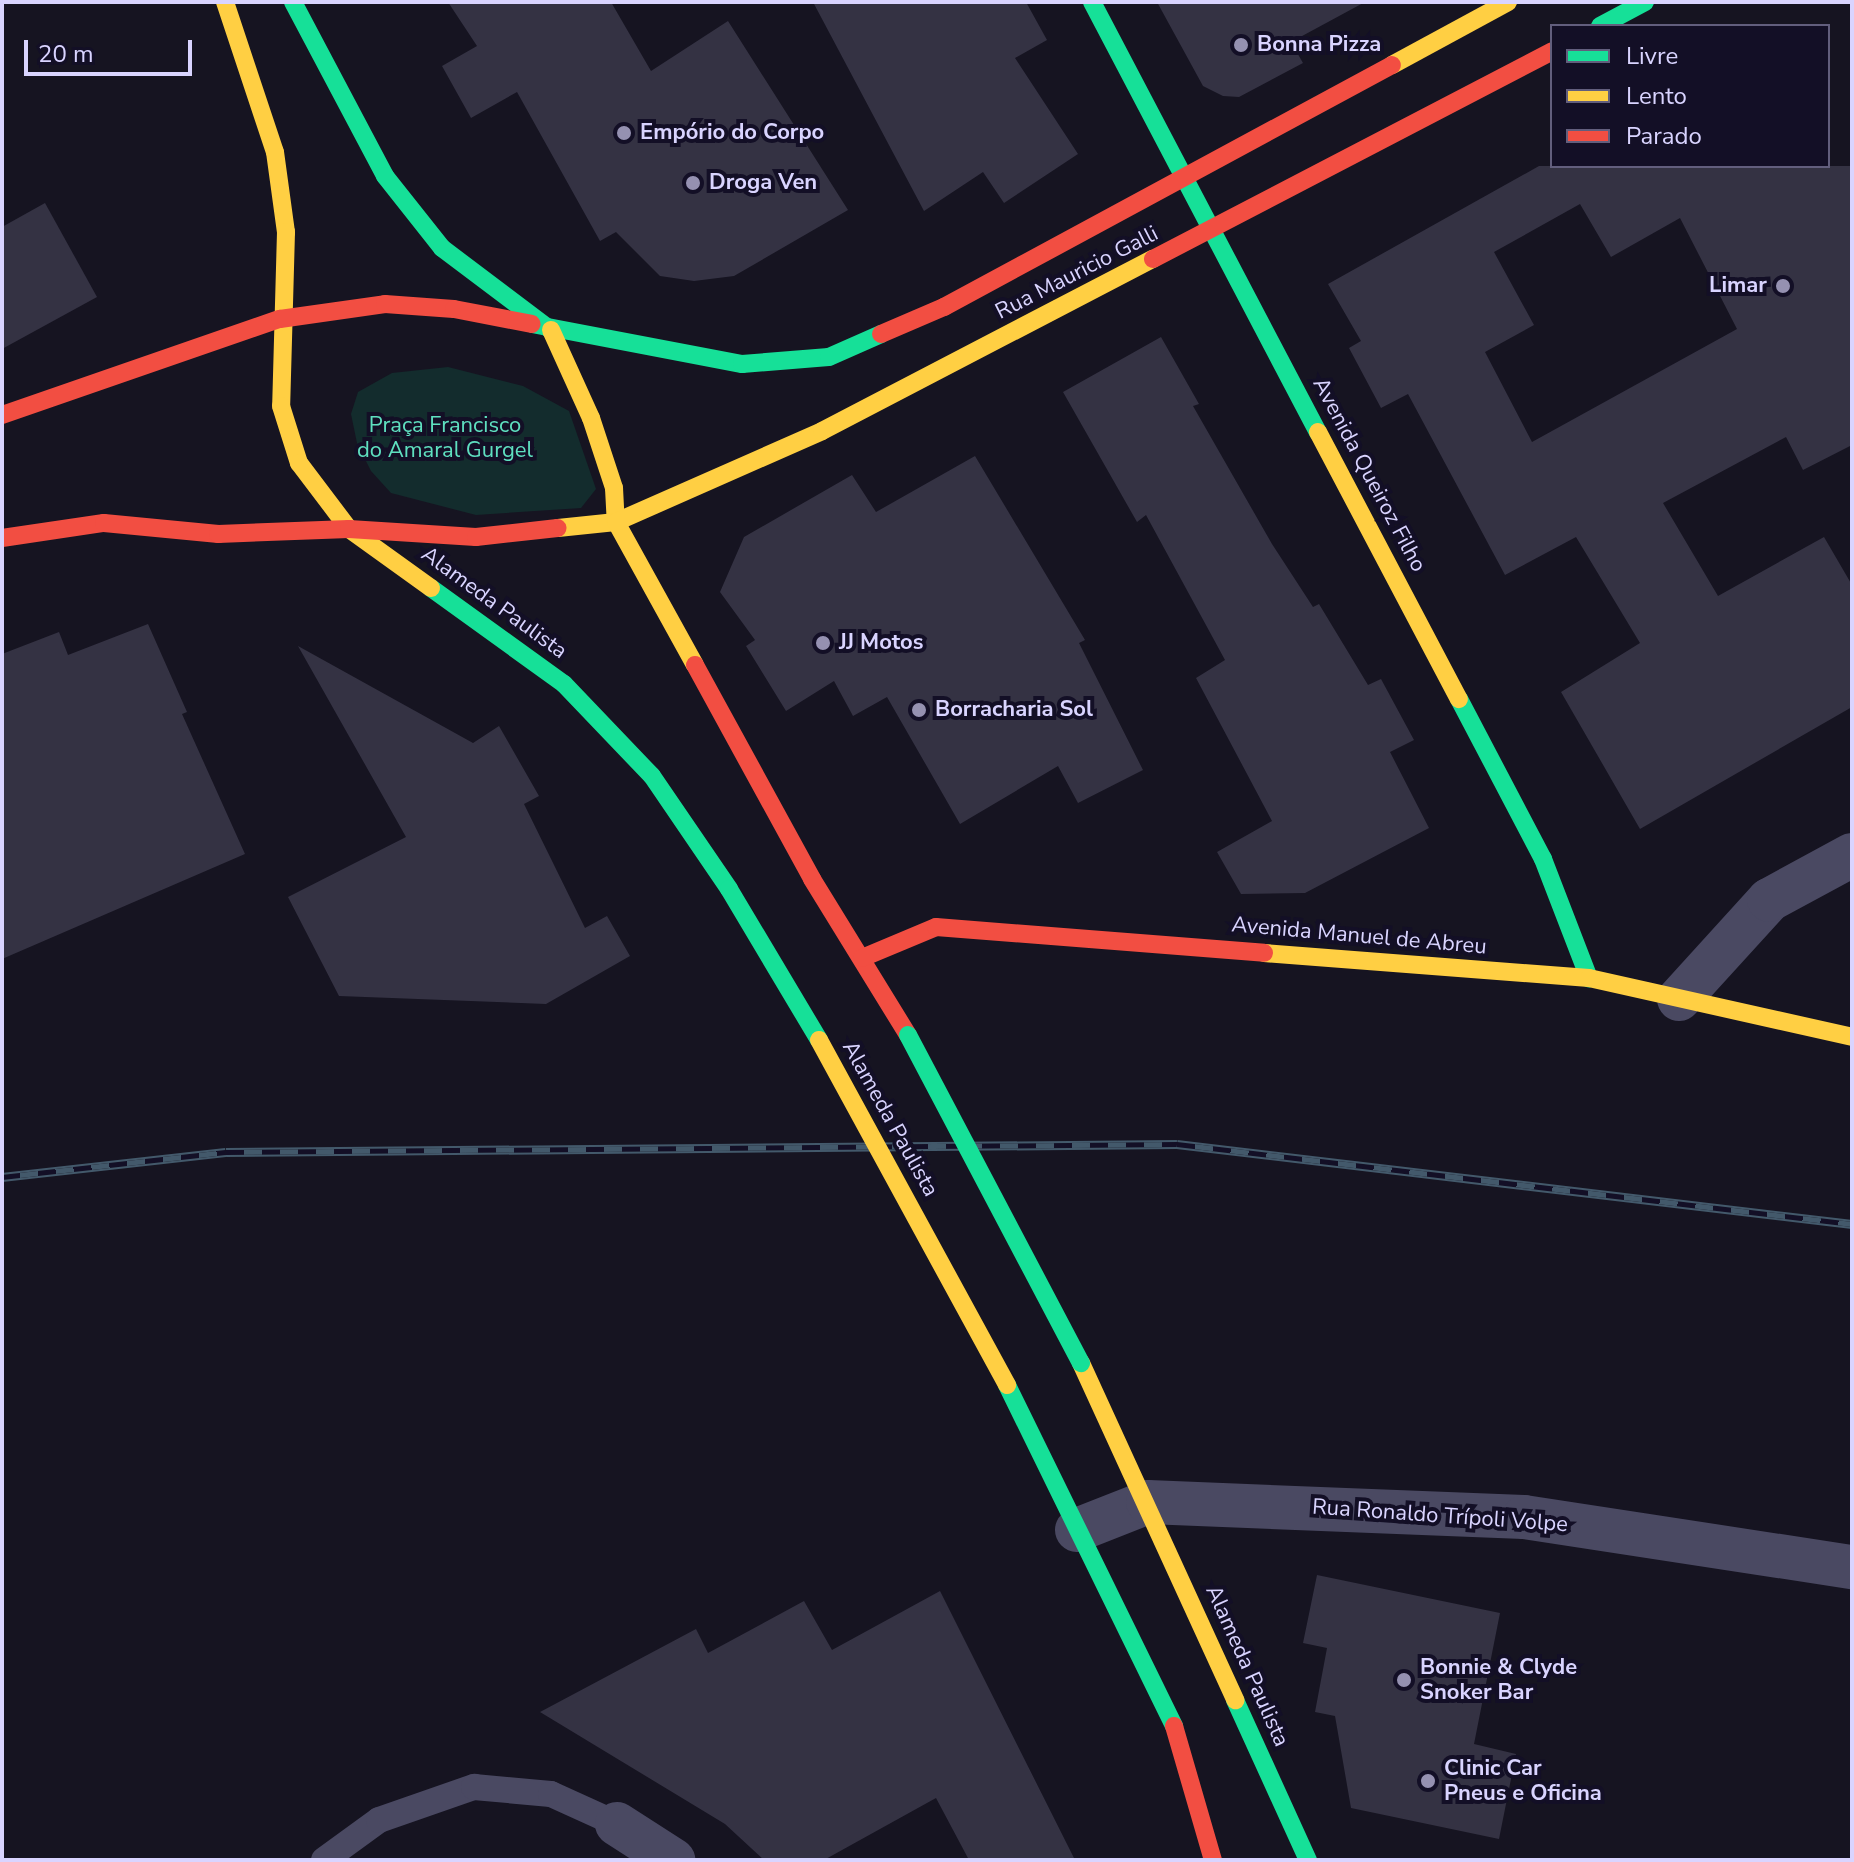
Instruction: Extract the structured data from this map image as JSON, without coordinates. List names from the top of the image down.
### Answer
{
  "streets": {
    "main road": [
      "Rua Mauricio Galli",
      "Avenida Queiroz Filho",
      "Alameda Paulista",
      "Avenida Manuel de Abreu"
    ],
    "street": ["Rua Ronaldo Trípoli Volpe"]
  },
  "crossings": [
    ["Rua Mauricio Galli", "Avenida Queiroz Filho"],
    ["Rua Mauricio Galli", "Alameda Paulista"],
    ["Avenida Queiroz Filho", "Avenida Manuel de Abreu"],
    ["Alameda Paulista", "Avenida Manuel de Abreu"],
    ["Alameda Paulista", "Rua Ronaldo Trípoli Volpe"]
  ],
  "parks": ["Praça Francisco do Amaral Gurgel"],
  "places": [
    "Bonna Pizza",
    "Empório do Corpo",
    "Droga Ven",
    "Limar",
    "JJ Motos",
    "Borracharia Sol",
    "Bonnie & Clyde Snoker Bar",
    "Clinic Car Pneus e Oficina"
  ],
  "legend": ["Livre", "Lento", "Parado"],
  "scale_bar": "20 m"
}
